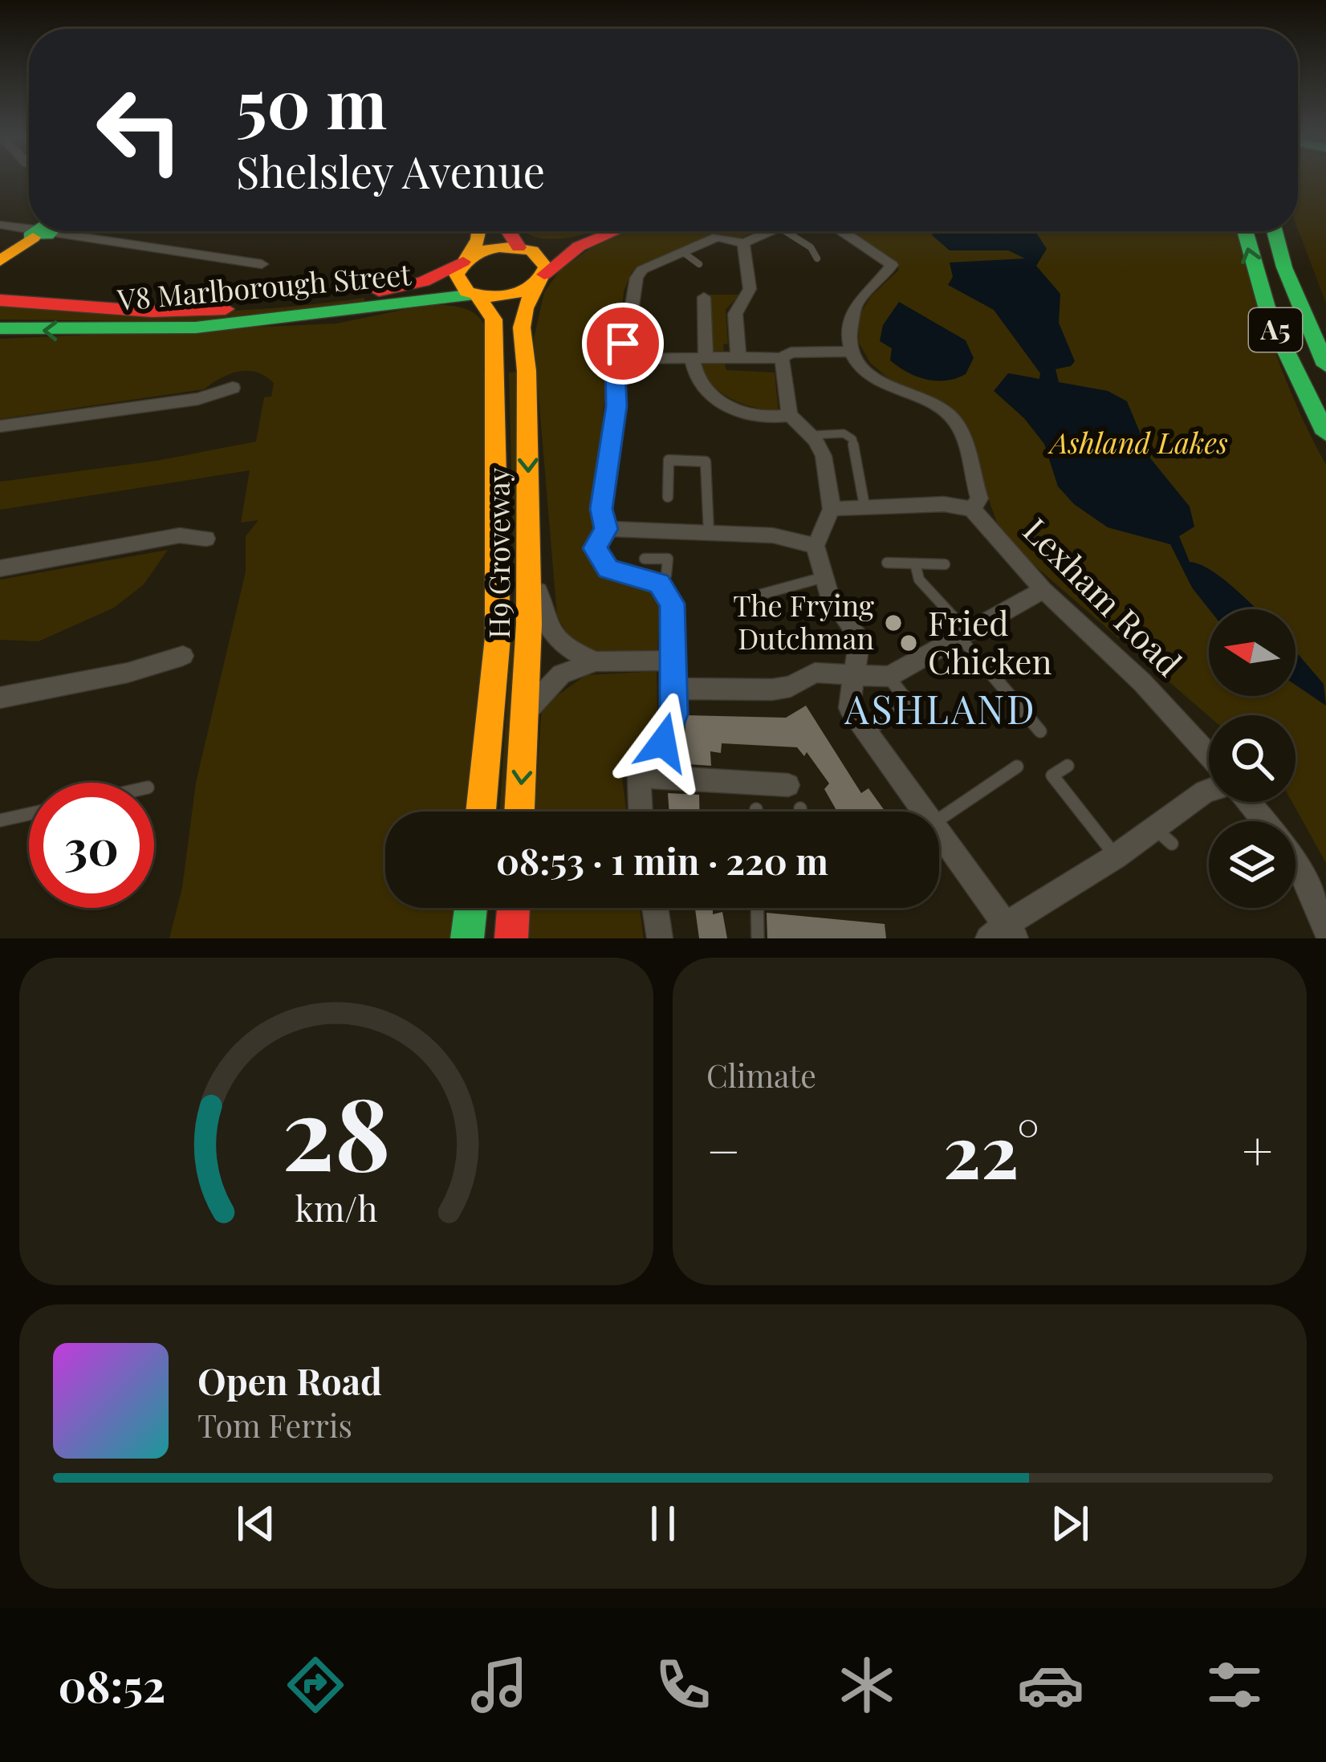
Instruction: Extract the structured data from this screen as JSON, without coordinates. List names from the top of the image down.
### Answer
{
  "streets": {
    "main road": ["V8 Marlborough Street", "A5", "H9 Groveway"],
    "street": ["Lexham Road"]
  },
  "crossings": [
    ["V8 Marlborough Street", "H9 Groveway"]
  ],
  "districts": ["ASHLAND"],
  "parks": ["Ashland Lakes"],
  "places": ["The Frying Dutchman", "Fried Chicken"],
  "north": "left",
  "page": {
    "turn": ["50 m", "Shelsley Avenue"],
    "limit": "30",
    "trip": "08:53 · 1 min · 220 m",
    "tile": "Climate",
    "heat": ["−", "22°", "+"],
    "song": ["Open Road", "Tom Ferris"],
    "tabs": "08:52",
    "gauge": ["28", "km/h"]
  }
}
